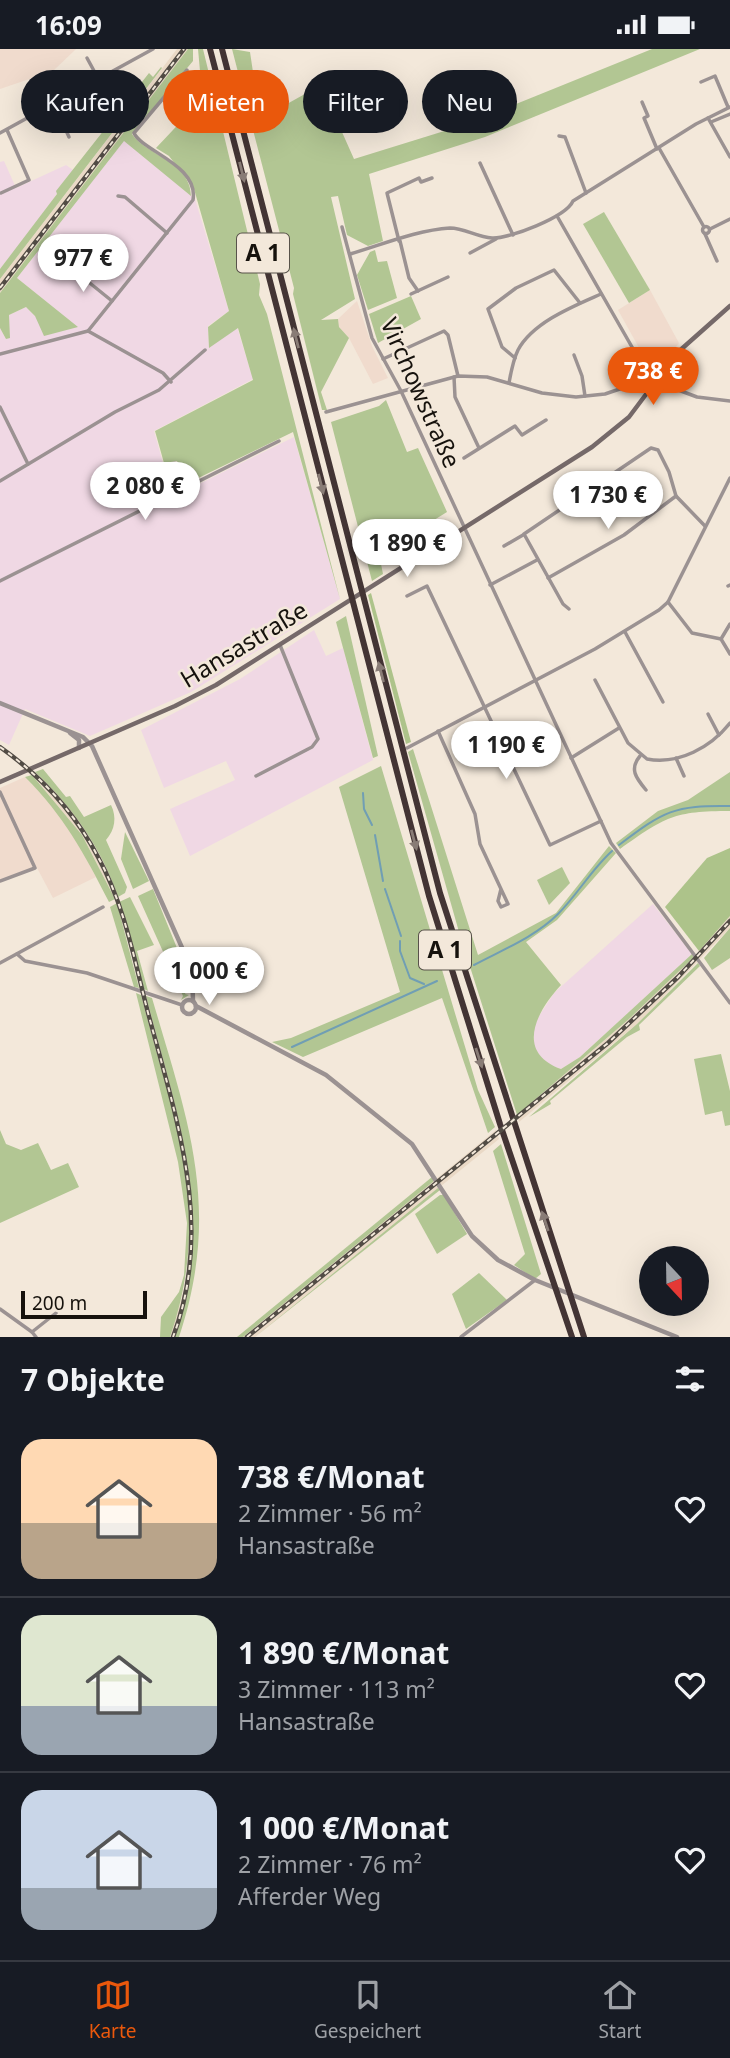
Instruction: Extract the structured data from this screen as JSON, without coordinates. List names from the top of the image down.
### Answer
{
  "streets": {
    "highway": ["A 1"],
    "main road": ["Hansastraße"],
    "street": ["Virchowstraße"]
  },
  "crossings": [
    ["Virchowstraße", "Hansastraße"]
  ],
  "scale_bar": "200 m",
  "north": "bottom",
  "page": {
    "status": "16:09",
    "chip": [
      "Kaufen",
      "Mieten",
      "Filter",
      "Neu"
    ],
    "price": [
      "977 €",
      "738 €",
      "2 080 €",
      "1 730 €",
      "1 890 €",
      "1 190 €",
      "1 000 €"
    ],
    "scale": "200 m",
    "heading": "7 Objekte",
    "list": [
      {
        "name": "738 €/Monat",
        "note": "2 Zimmer · 56 m² · Hansastraße"
      },
      {
        "name": "1 890 €/Monat",
        "note": "3 Zimmer · 113 m² · Hansastraße"
      },
      {
        "name": "1 000 €/Monat",
        "note": "2 Zimmer · 76 m² · Afferder Weg"
      }
    ],
    "tabs": ["Karte", "Gespeichert", "Start"]
  }
}
